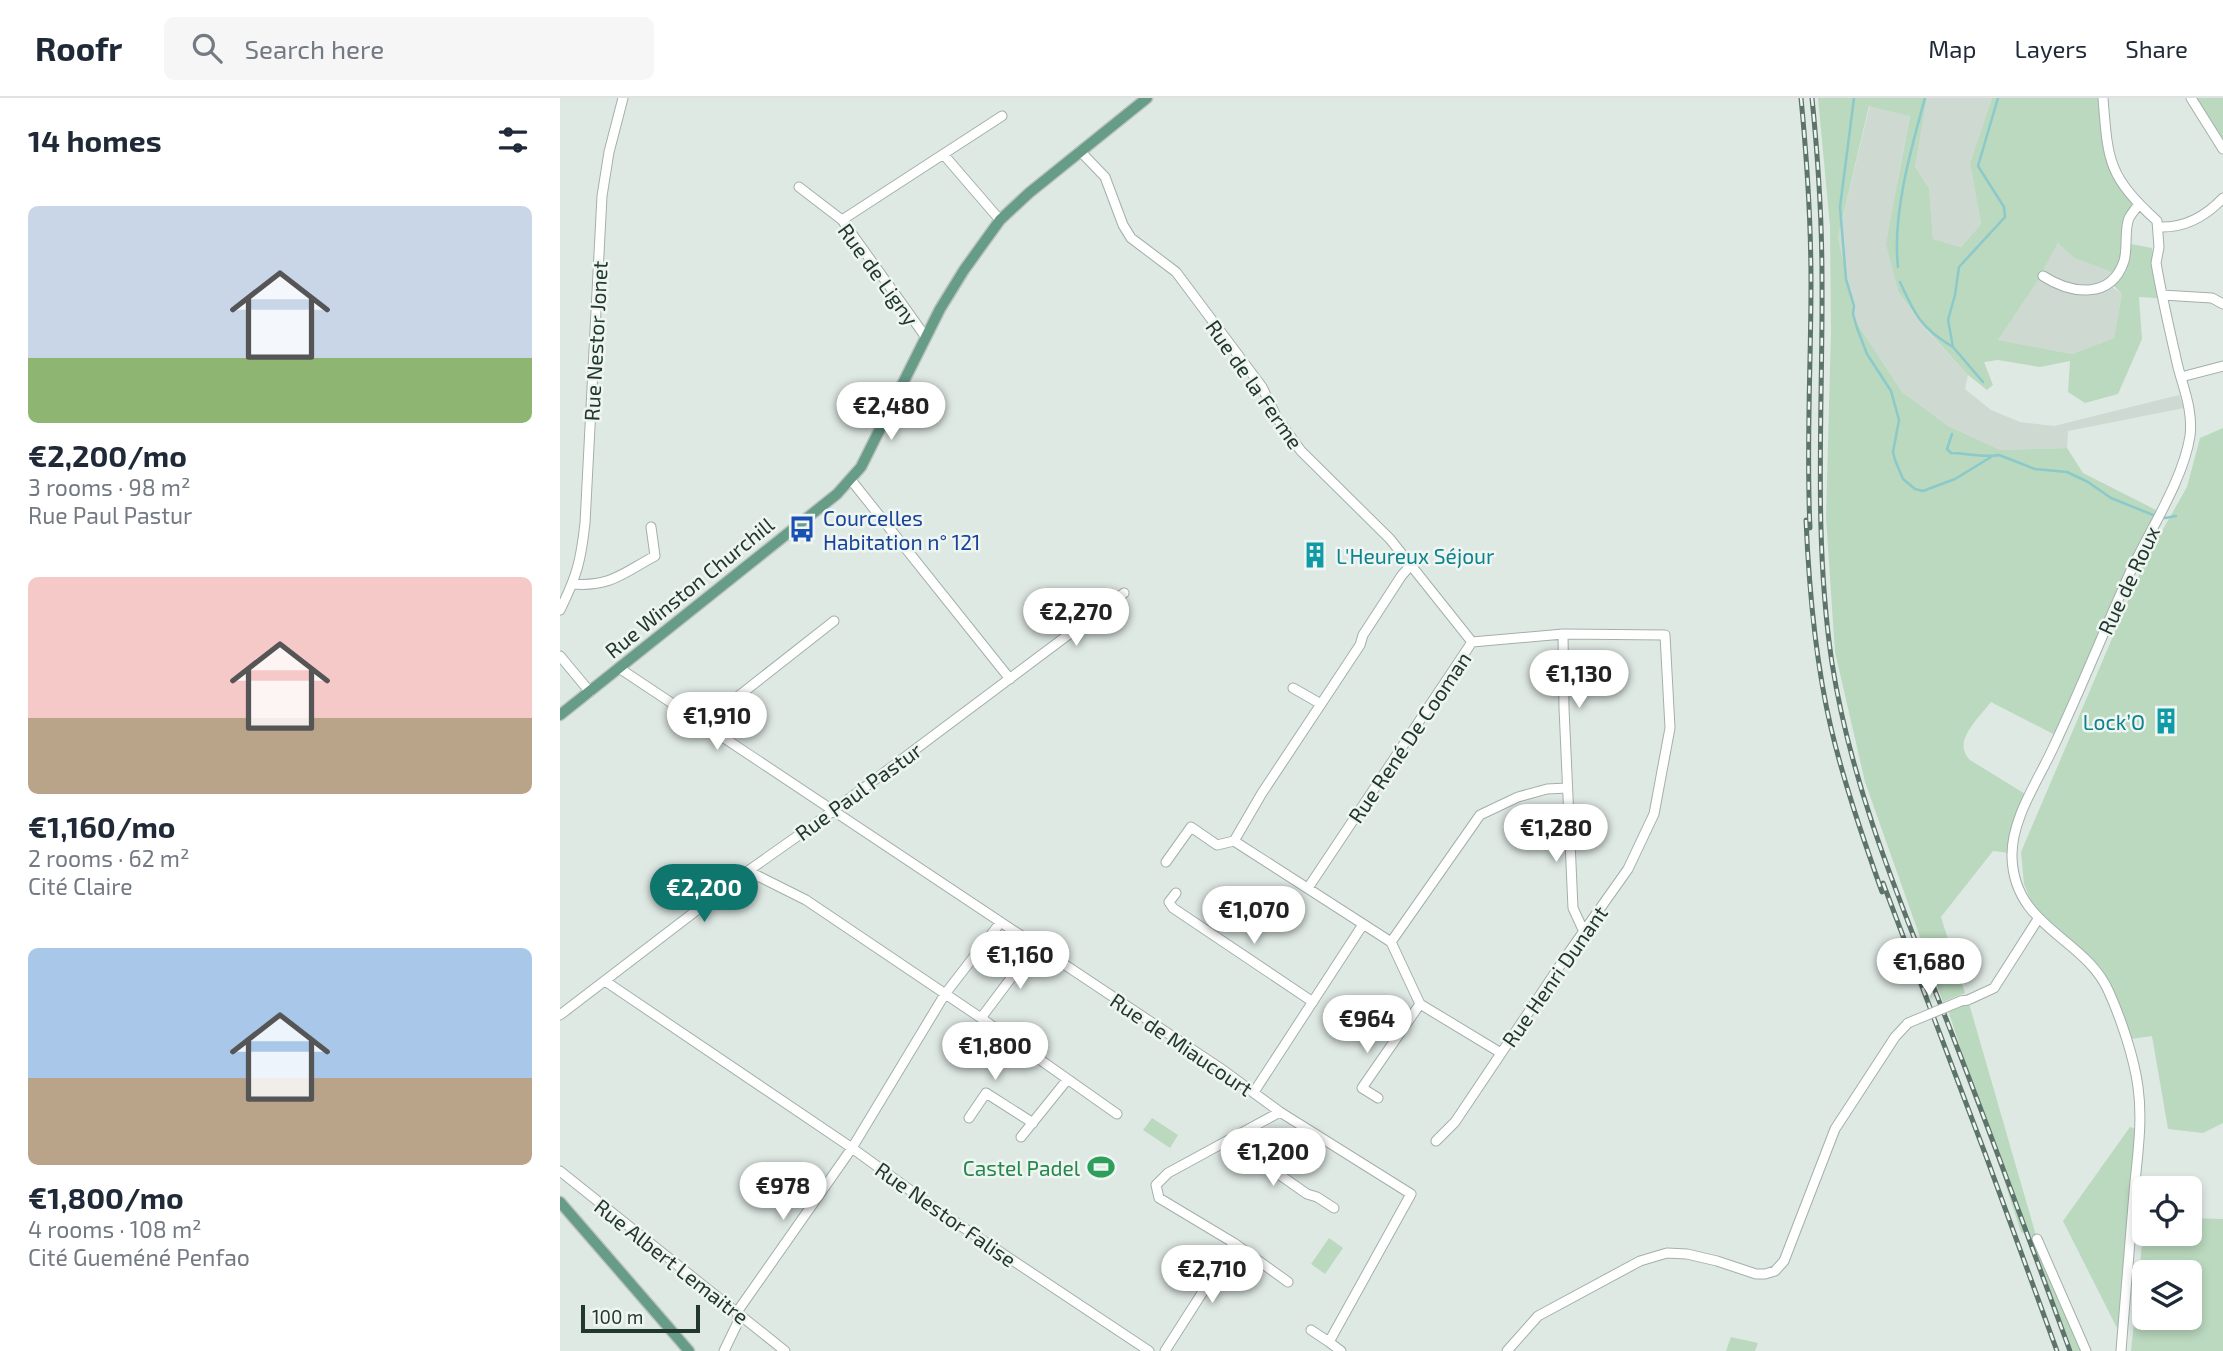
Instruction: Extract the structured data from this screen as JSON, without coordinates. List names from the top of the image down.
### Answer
{
  "streets": {
    "main road": ["Rue Winston Churchill"],
    "street": [
      "Rue de Ligny",
      "Rue Nestor Jonet",
      "Rue de la Ferme",
      "Rue de Roux",
      "Rue René De Cooman",
      "Rue Paul Pastur",
      "Rue Henri Dunant",
      "Rue de Miaucourt",
      "Rue Nestor Falise",
      "Rue Albert Lemaitre"
    ]
  },
  "crossings": [
    ["Rue de Ligny", "Rue Winston Churchill"],
    ["Rue de la Ferme", "Rue Winston Churchill"],
    ["Rue de la Ferme", "Rue René De Cooman"],
    ["Rue Winston Churchill", "Rue de Miaucourt"],
    ["Rue René De Cooman", "Rue Henri Dunant"],
    ["Rue Paul Pastur", "Rue de Miaucourt"],
    ["Rue Paul Pastur", "Rue Nestor Falise"]
  ],
  "places": {
    "bus stop": ["Courcelles Habitation n° 121"],
    "building": ["L'Heureux Séjour", "Lock’O"],
    "sports": ["Castel Padel"]
  },
  "scale_bar": "100 m",
  "page": {
    "header": "Roofr",
    "search": "Search here",
    "nav": ["Map", "Layers", "Share"],
    "heading": "14 homes",
    "list": [
      {
        "name": "€2,200/mo",
        "note": "3 rooms · 98 m² · Rue Paul Pastur"
      },
      {
        "name": "€1,160/mo",
        "note": "2 rooms · 62 m² · Cité Claire"
      },
      {
        "name": "€1,800/mo",
        "note": "4 rooms · 108 m² · Cité Gueméné Penfao"
      }
    ],
    "price": [
      "€2,480",
      "€2,270",
      "€1,130",
      "€1,910",
      "€1,280",
      "€2,200",
      "€1,070",
      "€1,160",
      "€1,680",
      "€964",
      "€1,800",
      "€1,200",
      "€978",
      "€2,710"
    ],
    "scale": "100 m"
  }
}
